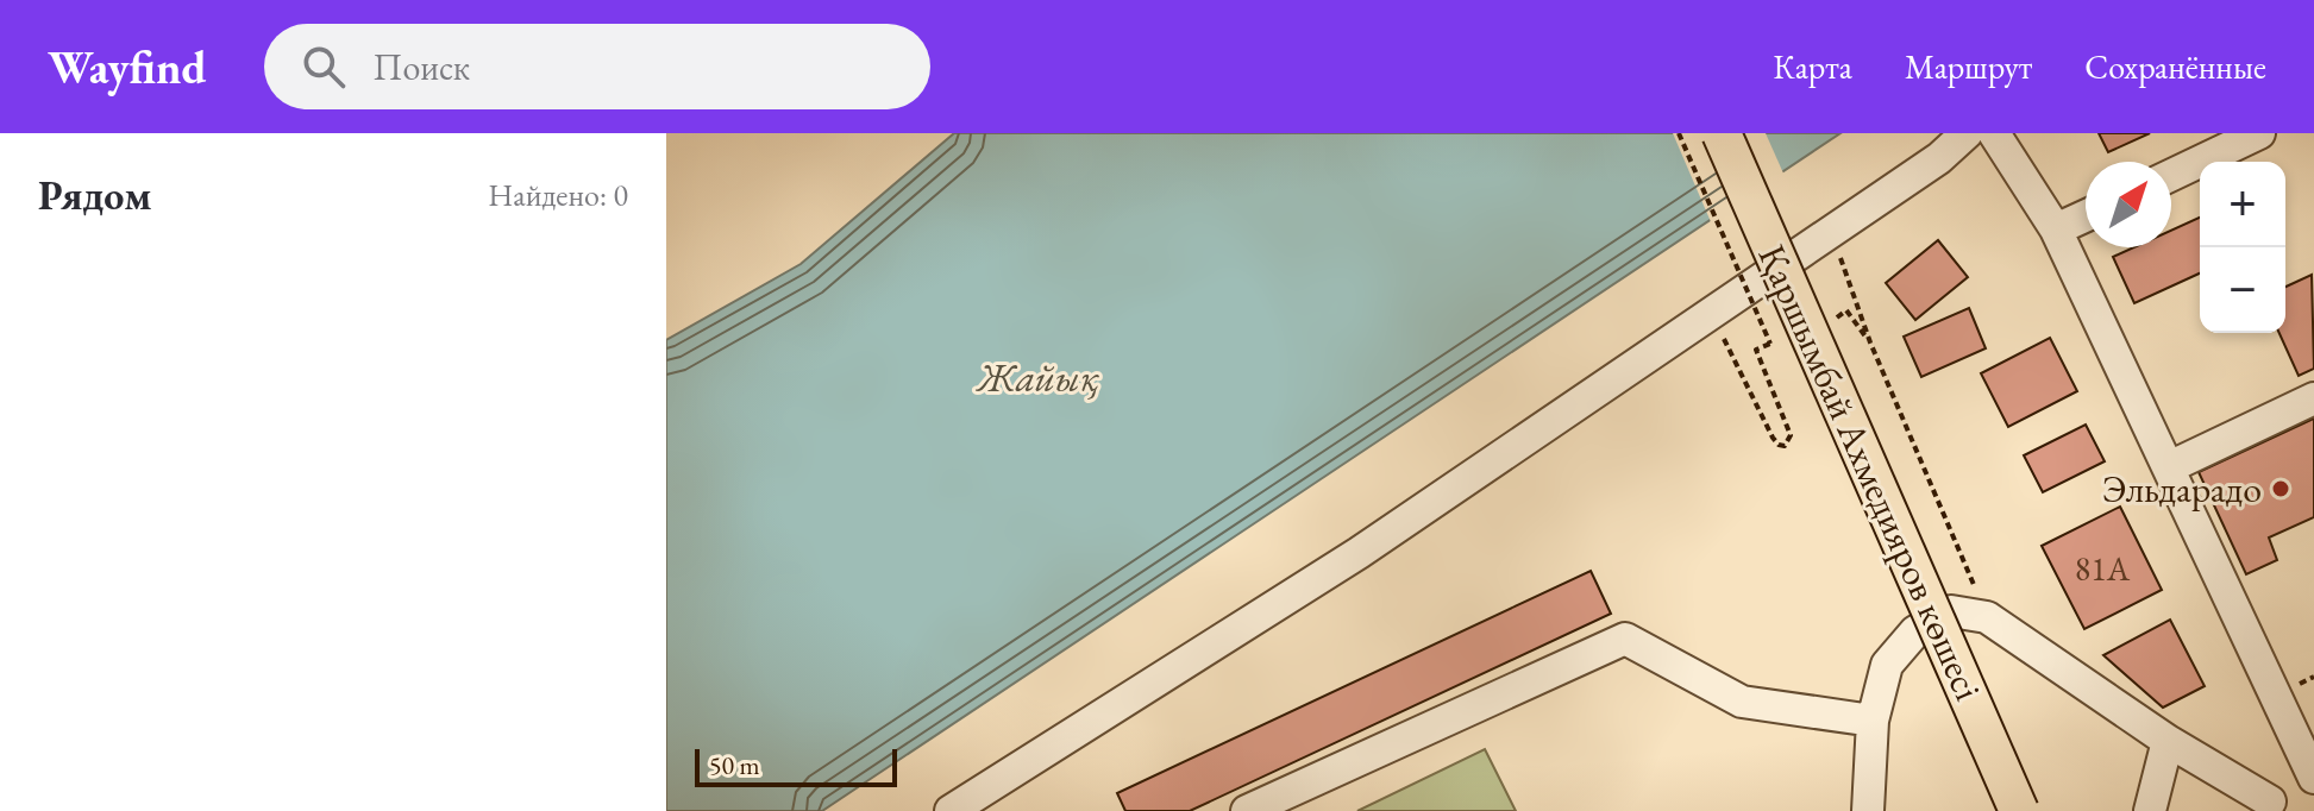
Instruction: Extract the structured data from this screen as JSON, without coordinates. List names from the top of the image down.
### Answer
{
  "streets": {
    "main road": ["Қаршымбай Ахмедияров көшесі"]
  },
  "water": ["Жайық"],
  "places": ["Эльдарадо"],
  "house_numbers": ["81А"],
  "scale_bar": "50 m",
  "north": "top right",
  "page": {
    "header": "Wayfind",
    "search": "Поиск",
    "nav": ["Карта", "Маршрут", "Сохранённые"],
    "heading": ["Рядом", "Найдено: 0"],
    "map_buttons": ["+", "−"],
    "scale": "50 m"
  }
}
